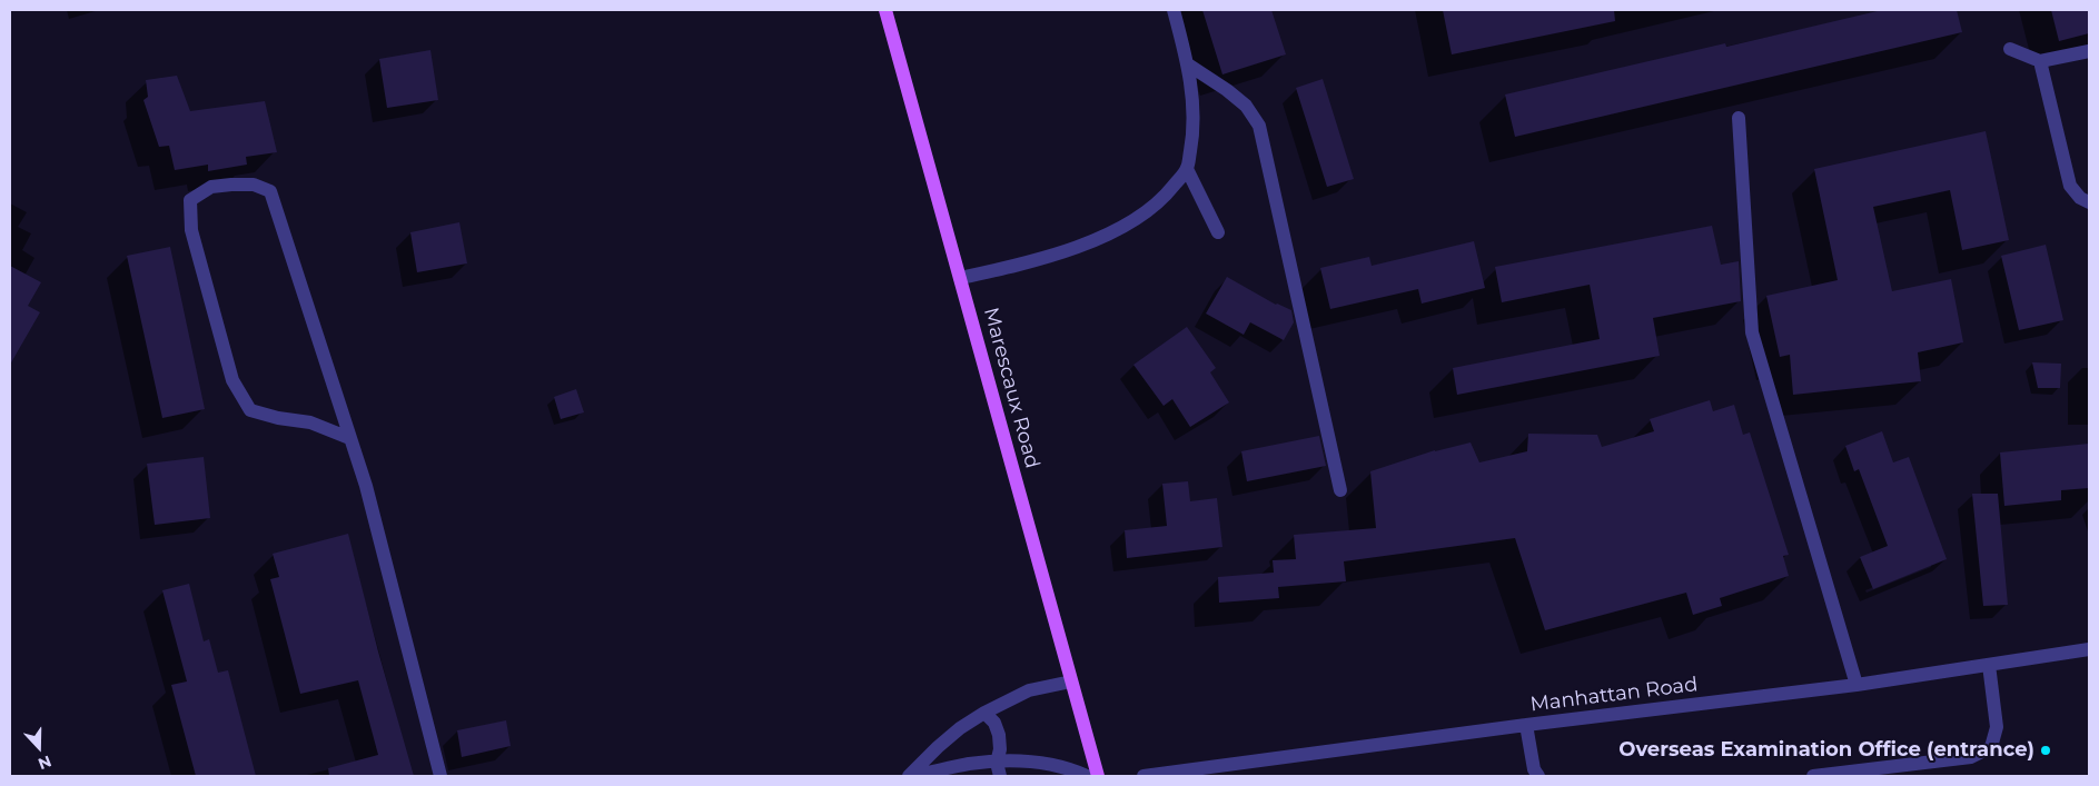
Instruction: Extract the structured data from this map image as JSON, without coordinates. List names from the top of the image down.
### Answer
{
  "streets": {
    "main road": ["Marescaux Road"],
    "street": ["Manhattan Road"]
  },
  "places": ["Overseas Examination Office (entrance)"],
  "north": "bottom"
}
